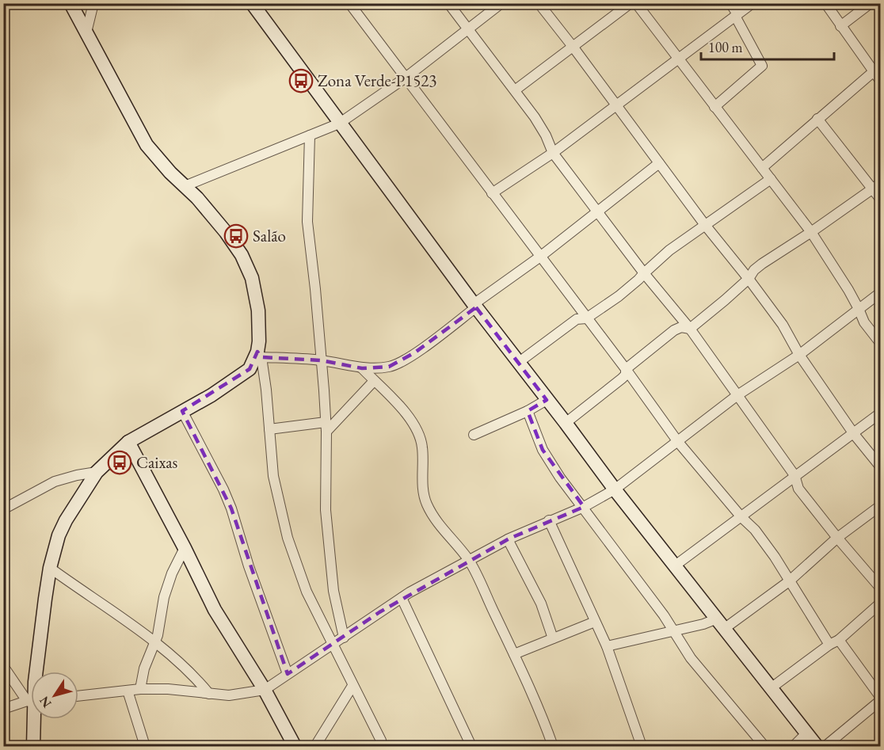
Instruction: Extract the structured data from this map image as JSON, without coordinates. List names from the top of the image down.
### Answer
{
  "places": {
    "bus stop": ["Zona Verde-P1523", "Salão", "Caixas"]
  },
  "scale_bar": "100 m",
  "north": "bottom left"
}
